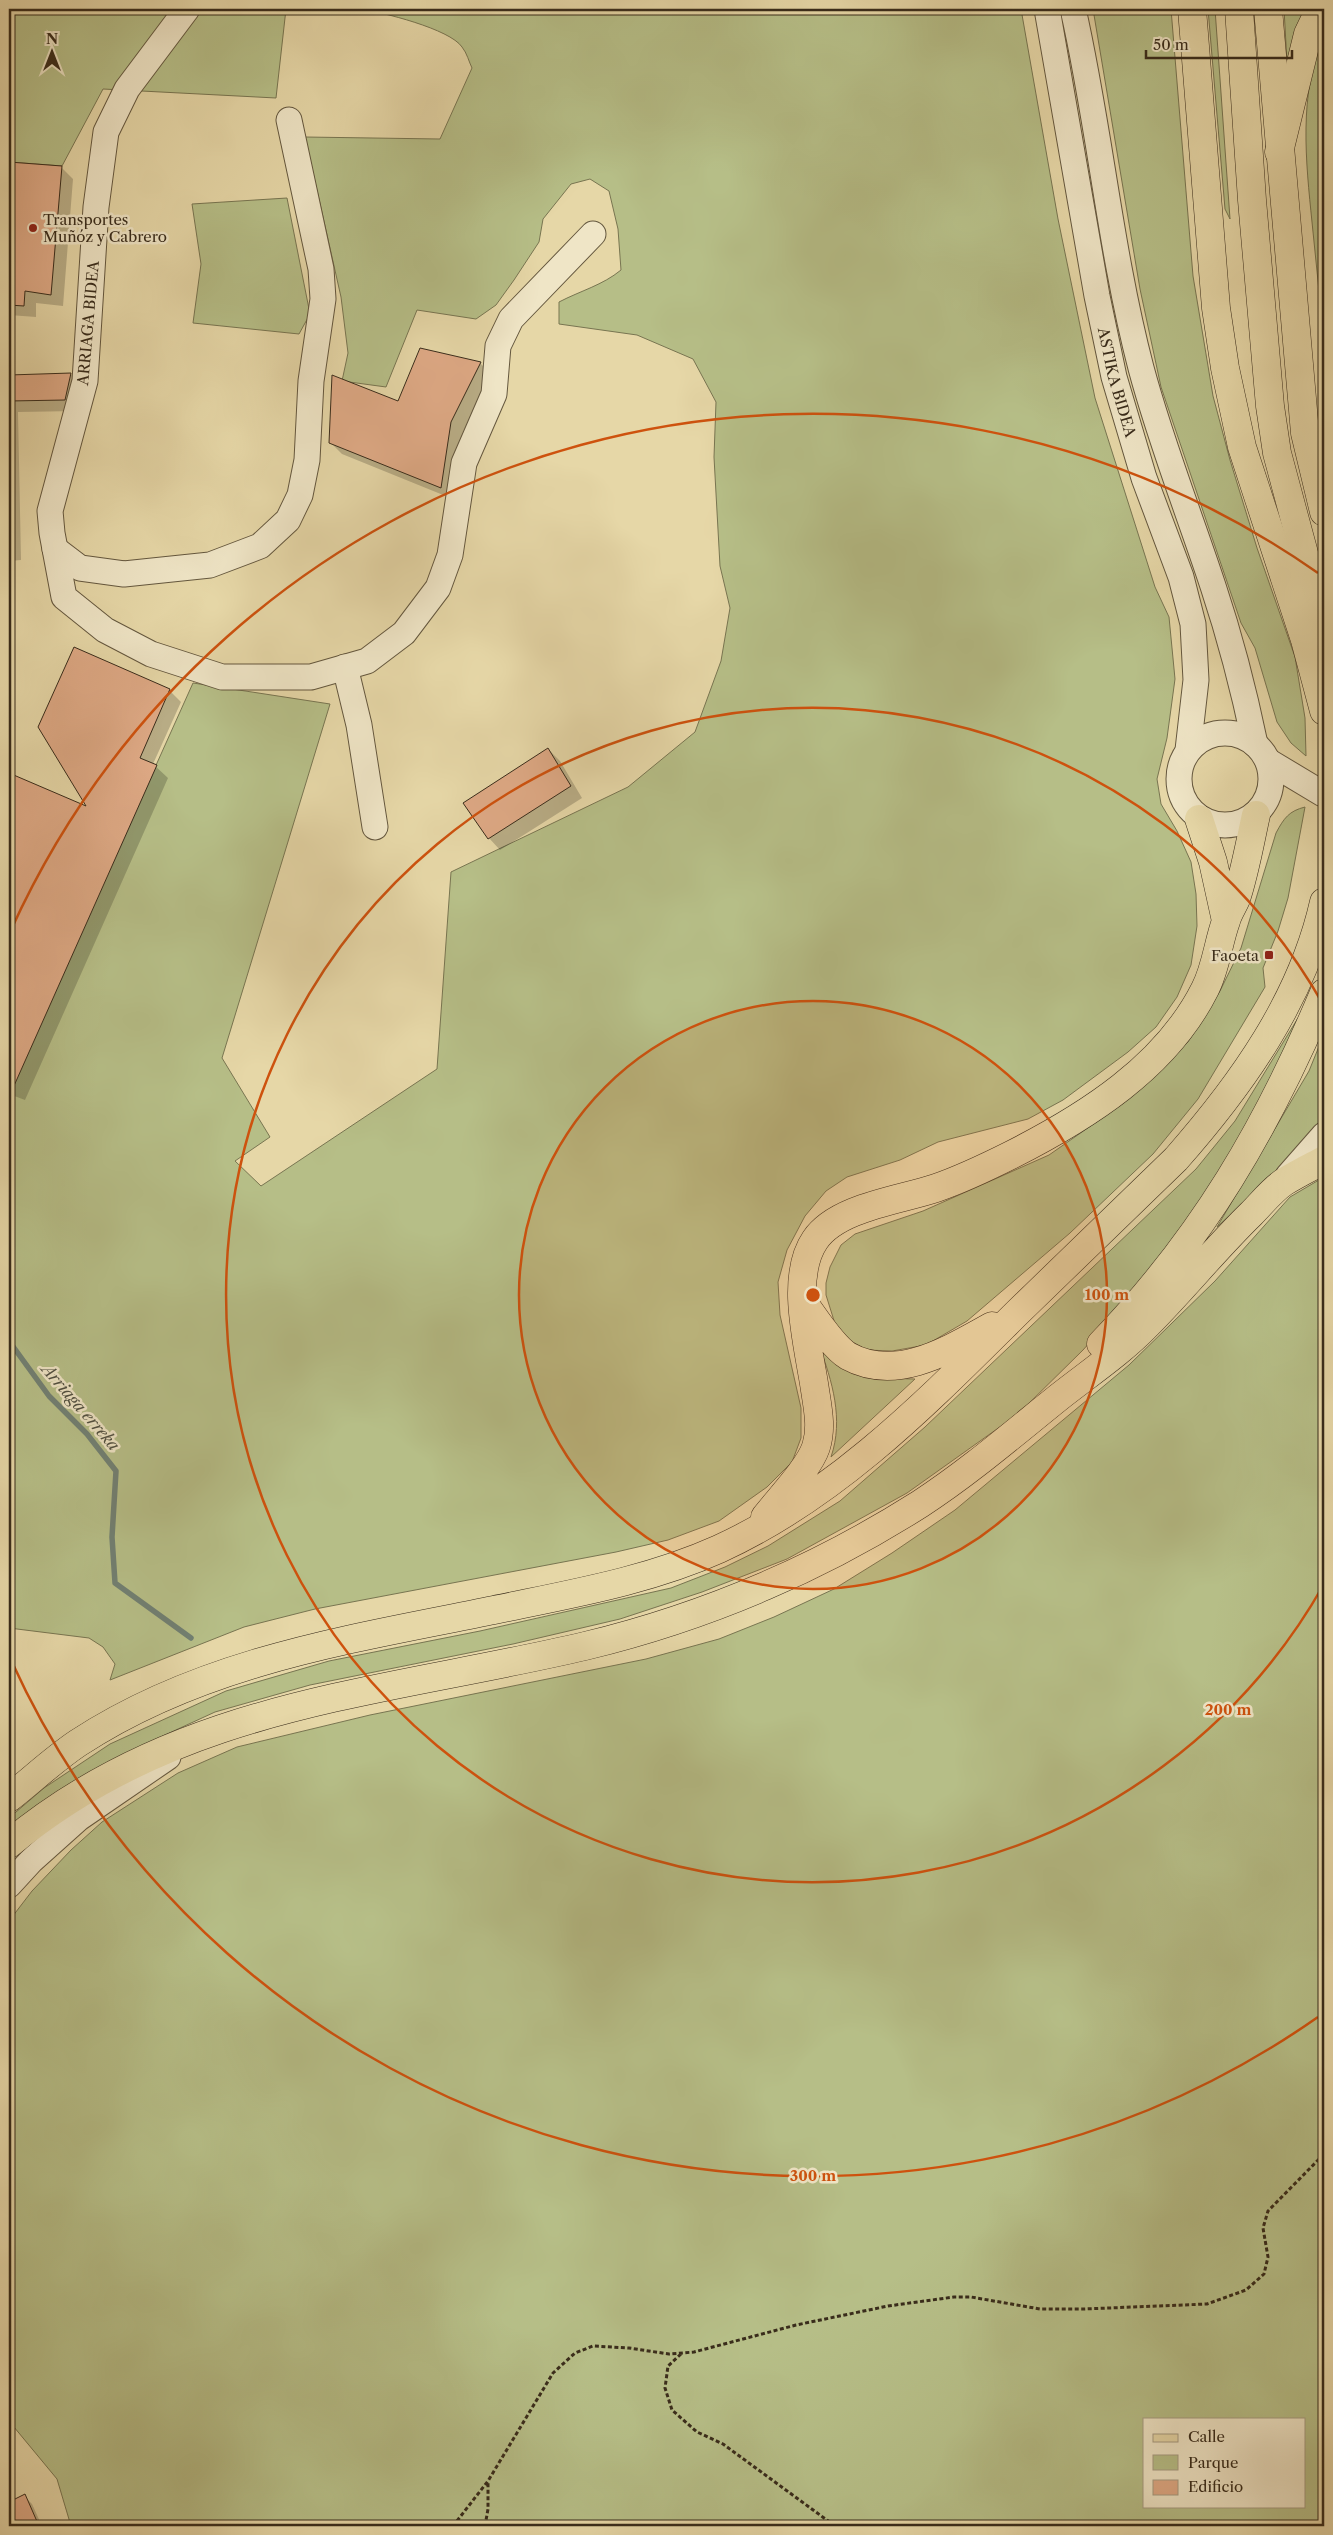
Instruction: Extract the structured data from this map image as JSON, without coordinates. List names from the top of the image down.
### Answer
{
  "streets": {
    "street": ["ARRIAGA BIDEA", "ASTIKA BIDEA"]
  },
  "water": ["Arriaga erreka"],
  "places": {
    "other": ["Transportes Muñóz y Cabrero"],
    "transit": ["Faoeta"]
  },
  "legend": ["Calle", "Parque", "Edificio"],
  "scale_bar": "50 m",
  "north": "top",
  "rings": ["100 m", "200 m", "300 m"]
}
